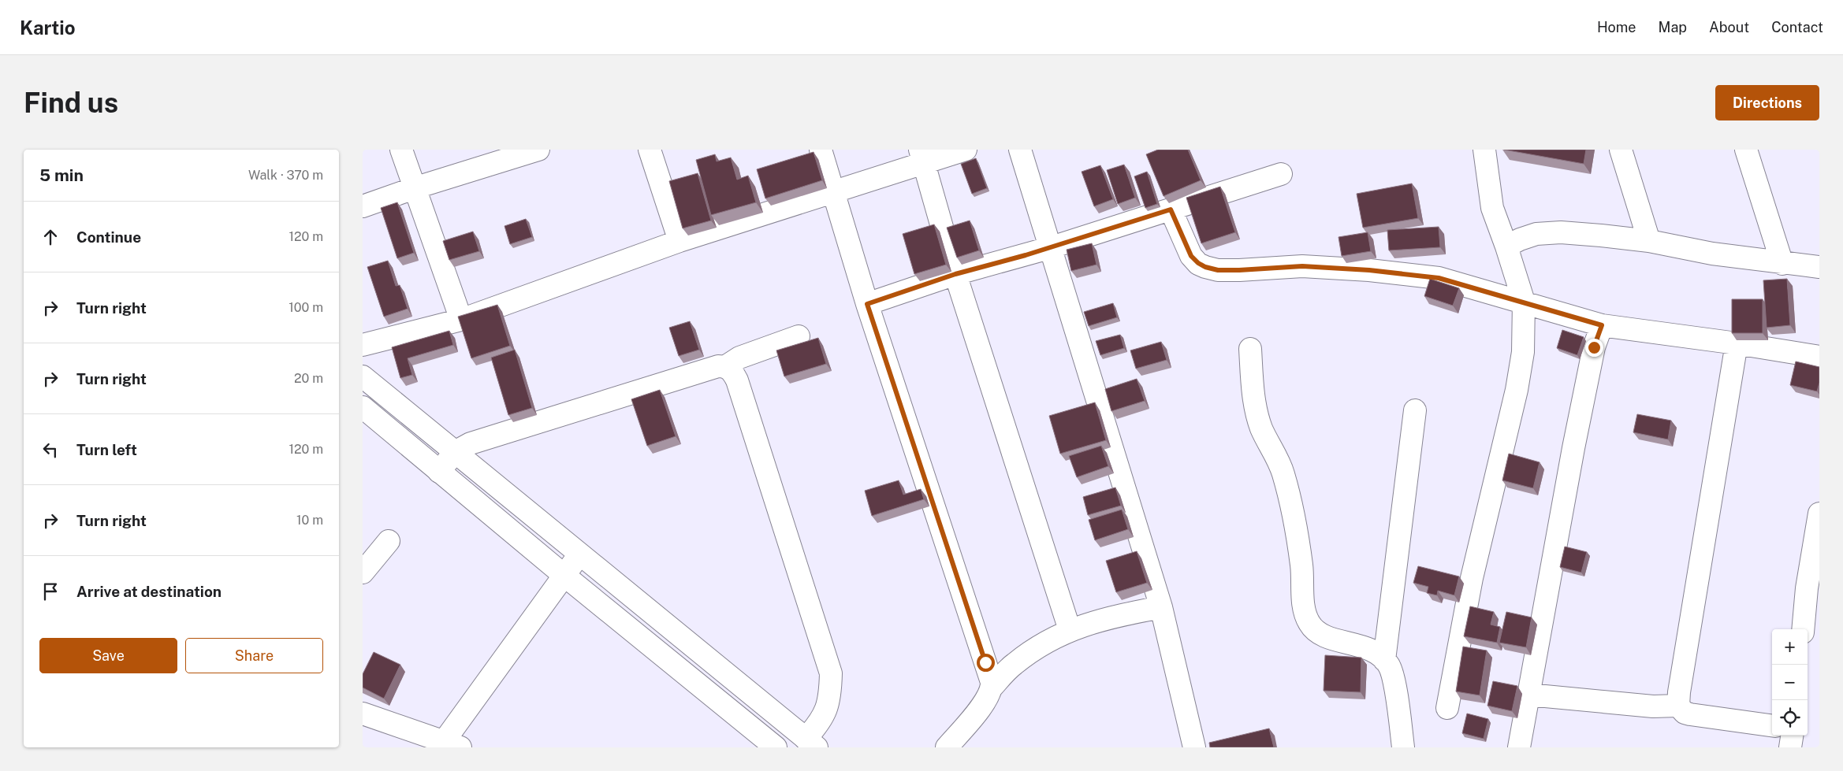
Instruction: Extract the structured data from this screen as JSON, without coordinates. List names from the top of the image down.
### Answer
{
  "page": {
    "header": "Kartio",
    "nav": [
      "Home",
      "Map",
      "About",
      "Contact"
    ],
    "buttons": [
      "Directions",
      ["Save", "Share"]
    ],
    "title": "Find us",
    "heading": ["5 min", "Walk · 370 m"],
    "list": [
      ["Continue", "120 m"],
      ["Turn right", "100 m"],
      ["Turn right", "20 m"],
      ["Turn left", "120 m"],
      ["Turn right", "10 m"],
      "Arrive at destination"
    ],
    "map_buttons": ["+", "−"]
  }
}
